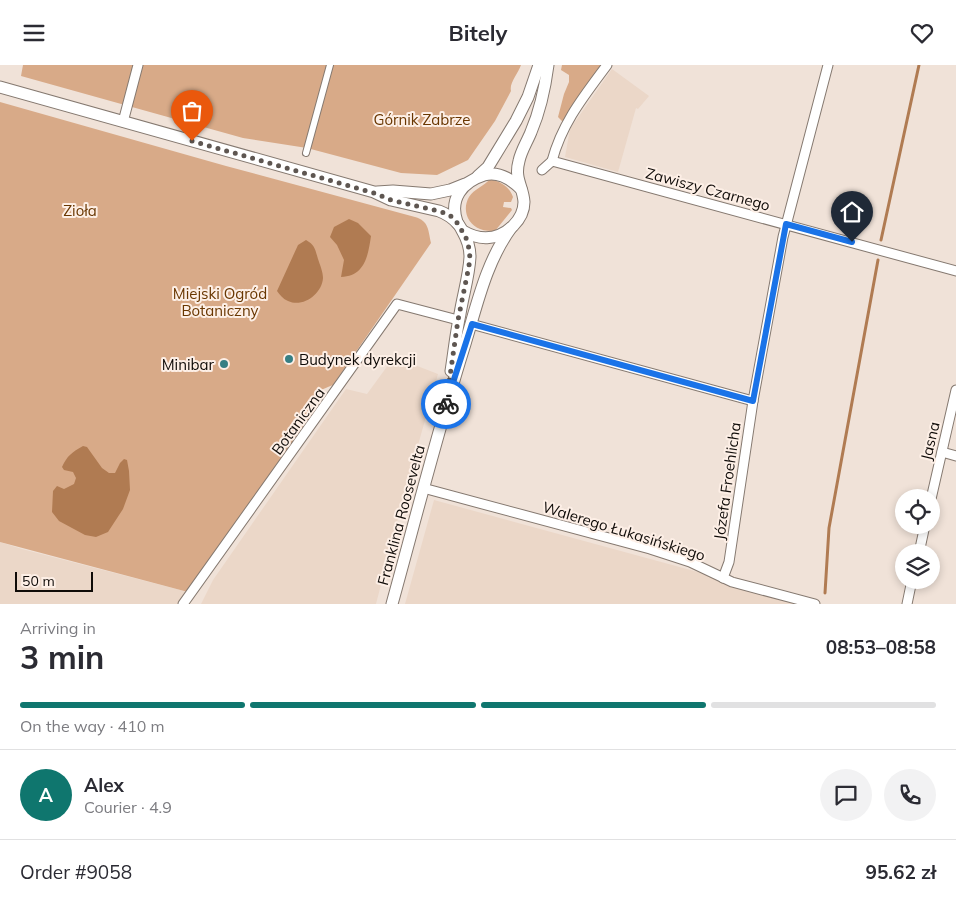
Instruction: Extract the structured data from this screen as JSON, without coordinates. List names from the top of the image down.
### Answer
{
  "streets": {
    "street": [
      "Zawiszy Czarnego",
      "Botaniczna",
      "Jasna",
      "Józefa Froehlicha",
      "Franklina Roosevelta",
      "Walerego Łukasińskiego"
    ]
  },
  "crossings": [
    ["Zawiszy Czarnego", "Józefa Froehlicha"],
    ["Botaniczna", "Franklina Roosevelta"],
    ["Józefa Froehlicha", "Walerego Łukasińskiego"],
    ["Franklina Roosevelta", "Walerego Łukasińskiego"]
  ],
  "parks": ["Górnik Zabrze", "Zioła", "Miejski Ogród Botaniczny"],
  "places": ["Budynek dyrekcji", "Minibar"],
  "scale_bar": "50 m",
  "page": {
    "header": "Bitely",
    "scale": "50 m",
    "heading": ["3 min", "Arriving in", "08:53–08:58"],
    "panel": [
      "Alex",
      "Courier · 4.9",
      "Order #9058",
      "95.62 zł"
    ],
    "bar": "On the way · 410 m",
    "round": "A"
  }
}
